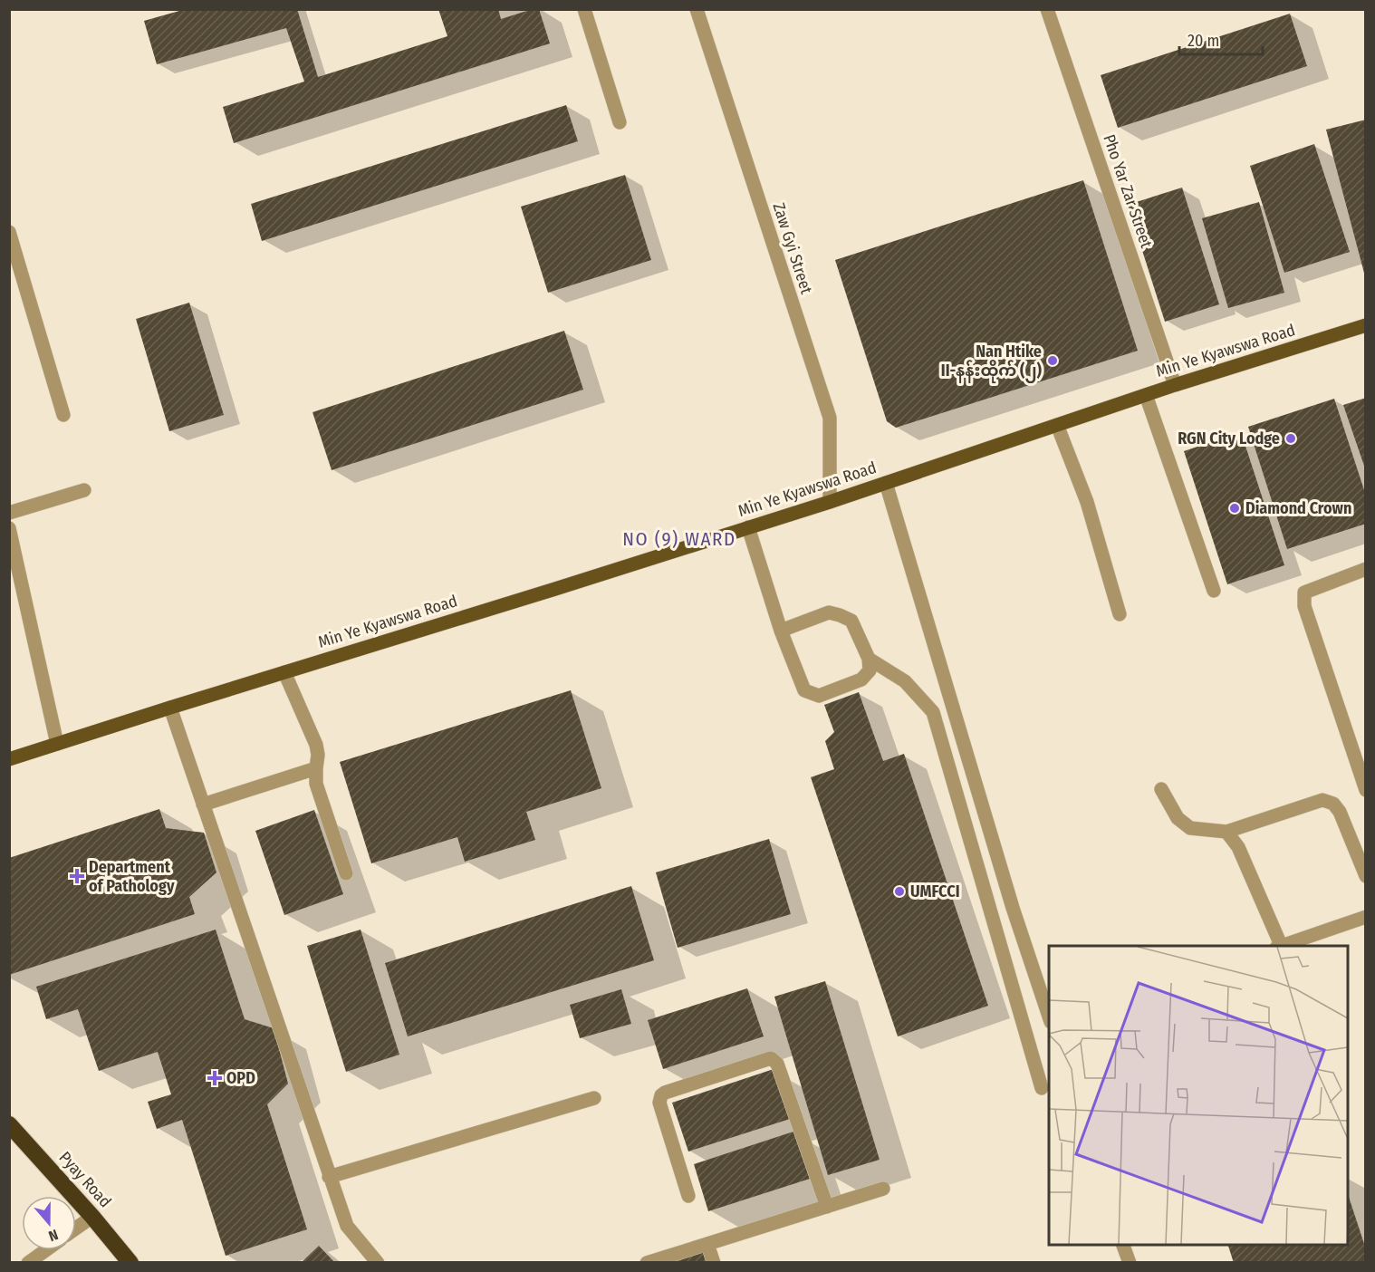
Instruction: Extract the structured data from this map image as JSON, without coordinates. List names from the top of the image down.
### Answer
{
  "streets": {
    "highway": ["Pyay Road"],
    "main road": ["Min Ye Kyawswa Road"],
    "street": ["Pho Yar Zar Street", "Zaw Gyi Street"]
  },
  "crossings": [
    ["Pho Yar Zar Street", "Min Ye Kyawswa Road"],
    ["Zaw Gyi Street", "Min Ye Kyawswa Road"]
  ],
  "districts": ["NO (9) WARD"],
  "places": {
    "other": [
      "Nan Htike II-နန်းထိုက် (၂)",
      "RGN City Lodge",
      "Diamond Crown",
      "UMFCCI"
    ],
    "health": ["Department of Pathology", "OPD"]
  },
  "scale_bar": "20 m",
  "north": "bottom"
}
